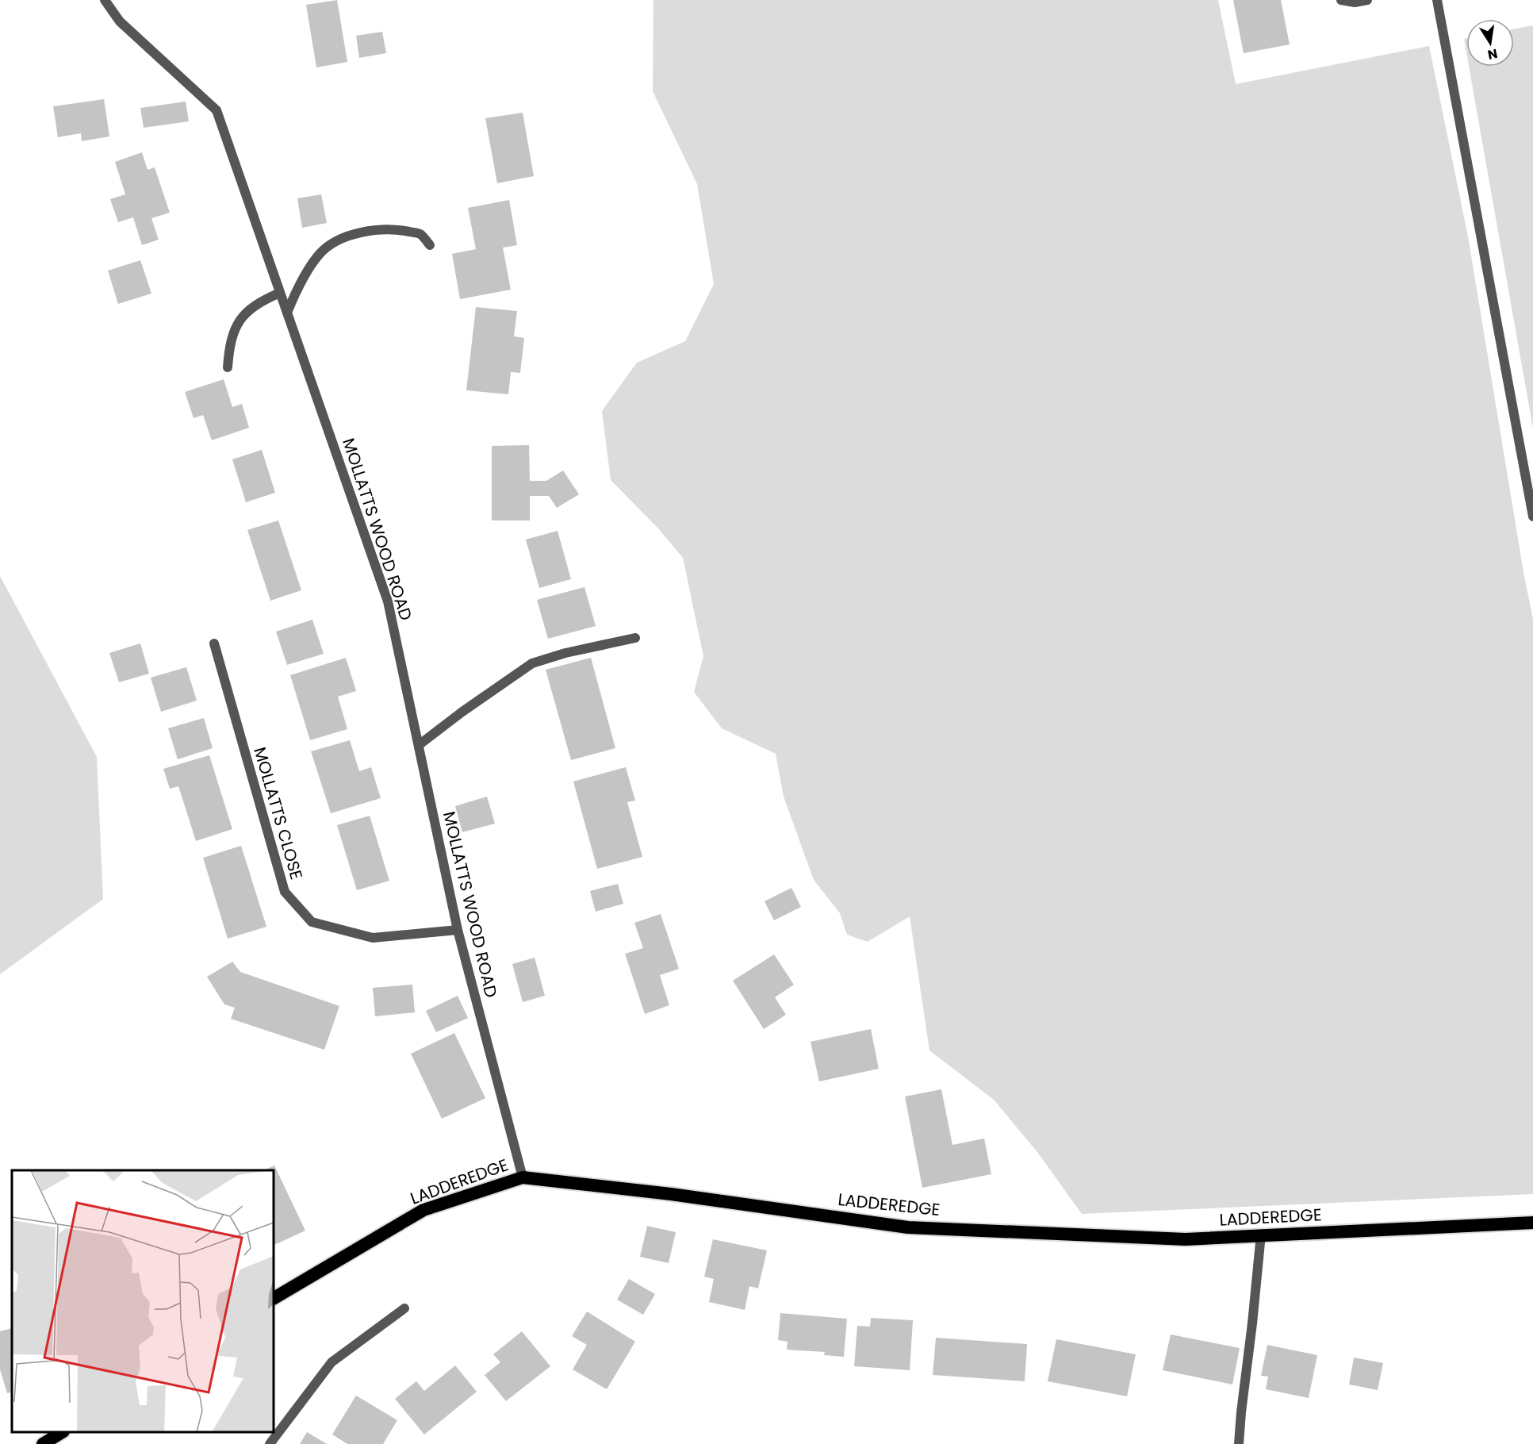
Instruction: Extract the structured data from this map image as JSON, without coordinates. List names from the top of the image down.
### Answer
{
  "streets": {
    "highway": ["LADDEREDGE"],
    "street": ["MOLLATTS WOOD ROAD", "MOLLATTS CLOSE"]
  },
  "crossings": [
    ["MOLLATTS WOOD ROAD", "MOLLATTS CLOSE"],
    ["MOLLATTS WOOD ROAD", "LADDEREDGE"]
  ],
  "north": "bottom"
}
